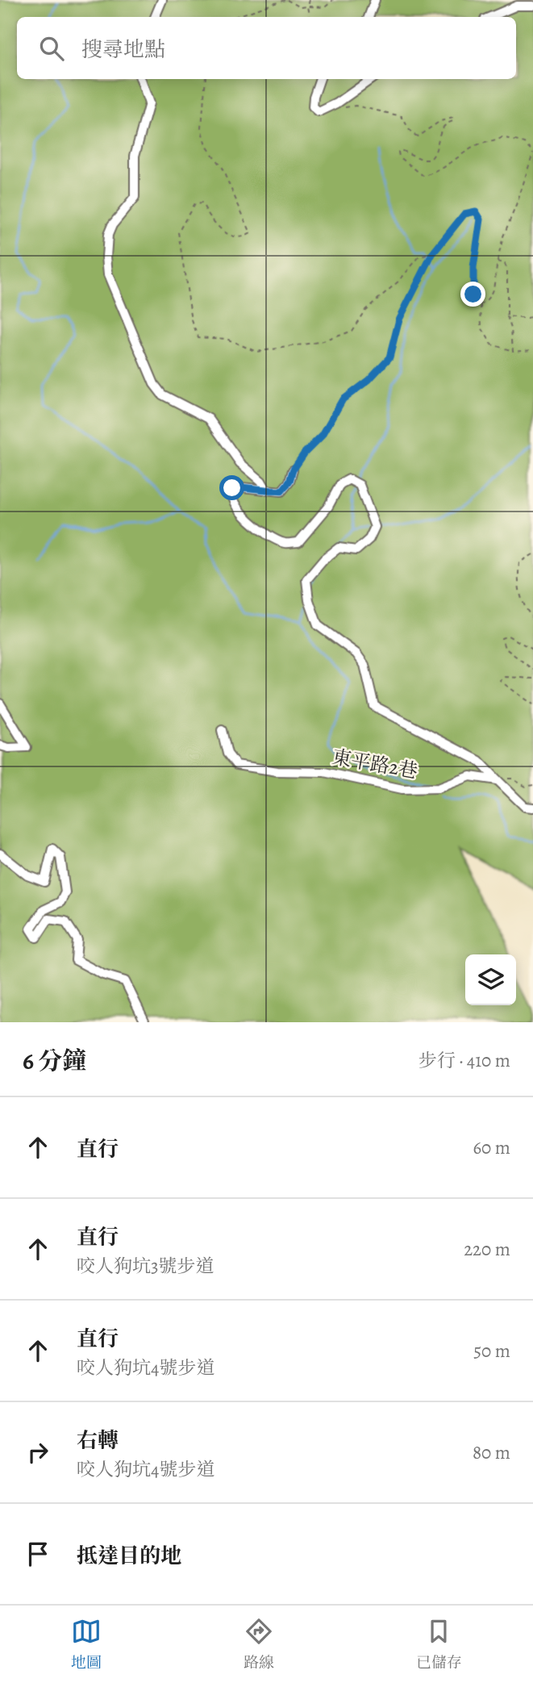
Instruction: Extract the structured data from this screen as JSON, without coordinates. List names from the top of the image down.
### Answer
{
  "streets": {
    "street": ["東平路2巷"]
  },
  "page": {
    "search": "搜尋地點",
    "heading": ["6 分鐘", "步行 · 410 m"],
    "list": [
      ["直行", "60 m"],
      ["直行", "咬人狗坑3號步道", "220 m"],
      ["直行", "咬人狗坑4號步道", "50 m"],
      ["右轉", "咬人狗坑4號步道", "80 m"],
      "抵達目的地"
    ],
    "nav": ["地圖", "路線", "已儲存"]
  }
}
